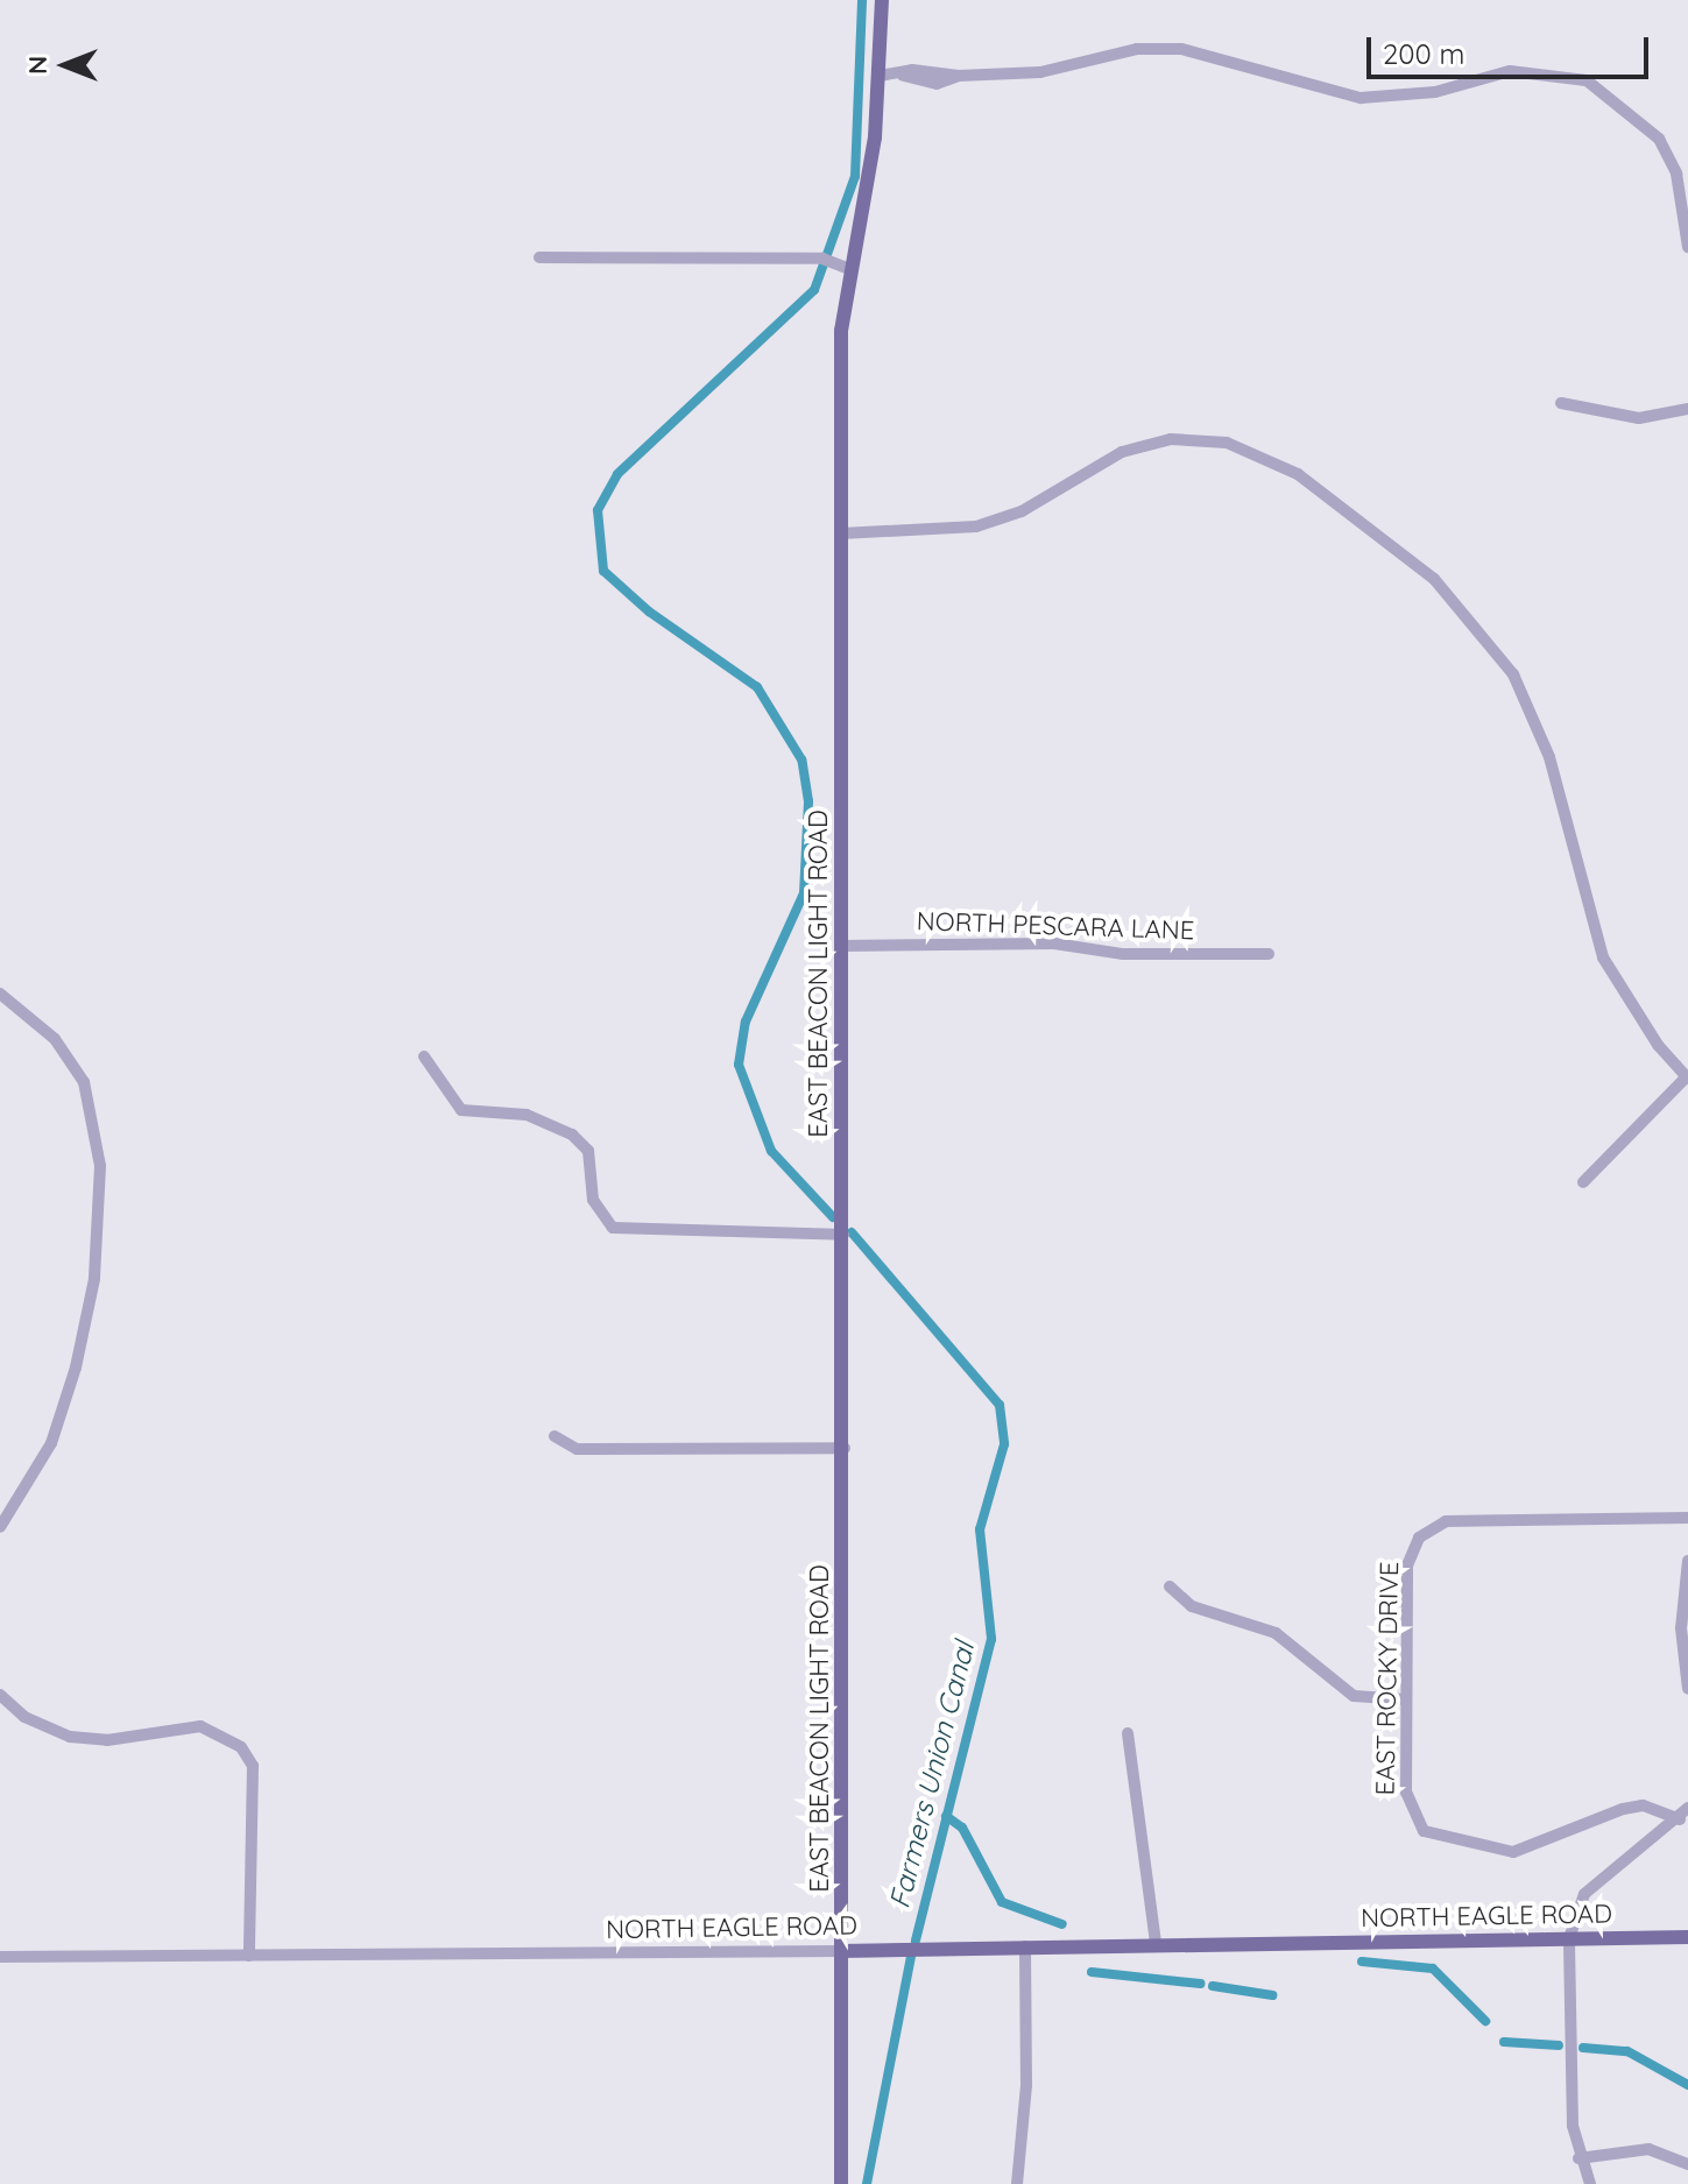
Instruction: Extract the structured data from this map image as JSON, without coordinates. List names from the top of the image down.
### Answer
{
  "streets": {
    "main road": ["EAST BEACON LIGHT ROAD", "NORTH EAGLE ROAD"],
    "street": ["NORTH PESCARA LANE", "EAST ROCKY DRIVE"]
  },
  "crossings": [
    ["NORTH PESCARA LANE", "EAST BEACON LIGHT ROAD"],
    ["EAST BEACON LIGHT ROAD", "NORTH EAGLE ROAD"]
  ],
  "water": ["Farmers Union Canal"],
  "scale_bar": "200 m",
  "north": "left"
}
